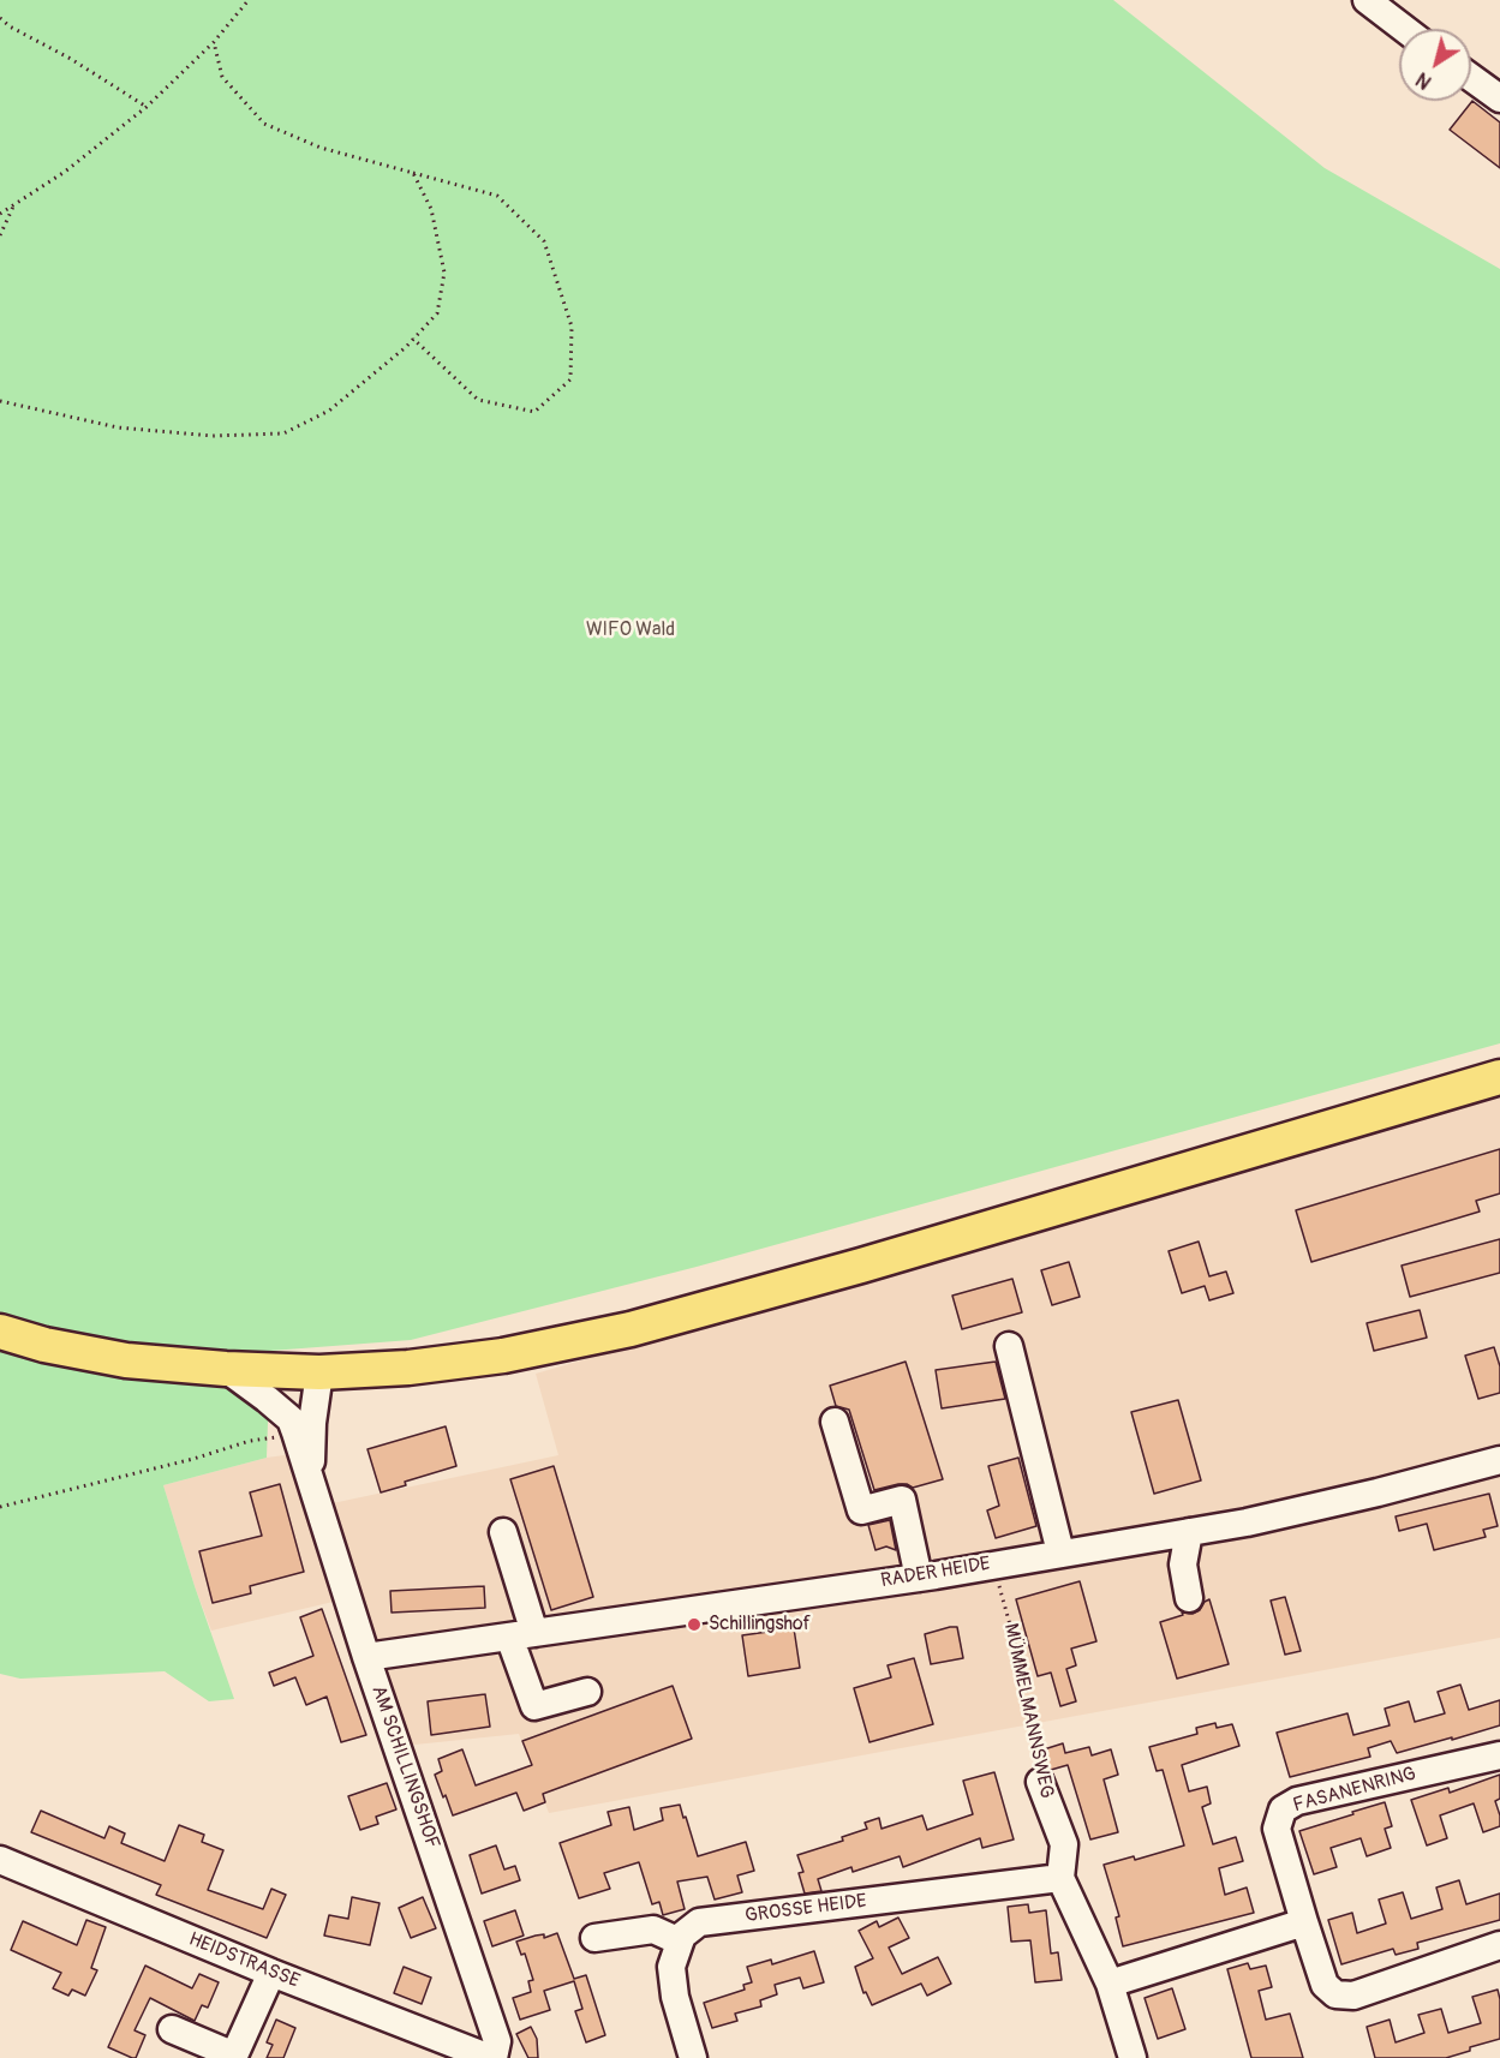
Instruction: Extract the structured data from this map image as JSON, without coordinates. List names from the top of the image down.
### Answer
{
  "streets": {
    "street": [
      "RADER HEIDE",
      "MÜMMELMANNSWEG",
      "AM SCHILLINGSHOF",
      "FASANENRING",
      "GROSSE HEIDE",
      "HEIDSTRASSE"
    ]
  },
  "crossings": [
    ["RADER HEIDE", "MÜMMELMANNSWEG"],
    ["RADER HEIDE", "AM SCHILLINGSHOF"],
    ["MÜMMELMANNSWEG", "GROSSE HEIDE"],
    ["AM SCHILLINGSHOF", "HEIDSTRASSE"]
  ],
  "parks": ["WIFO Wald"],
  "places": ["Schillingshof"],
  "north": "bottom left"
}
